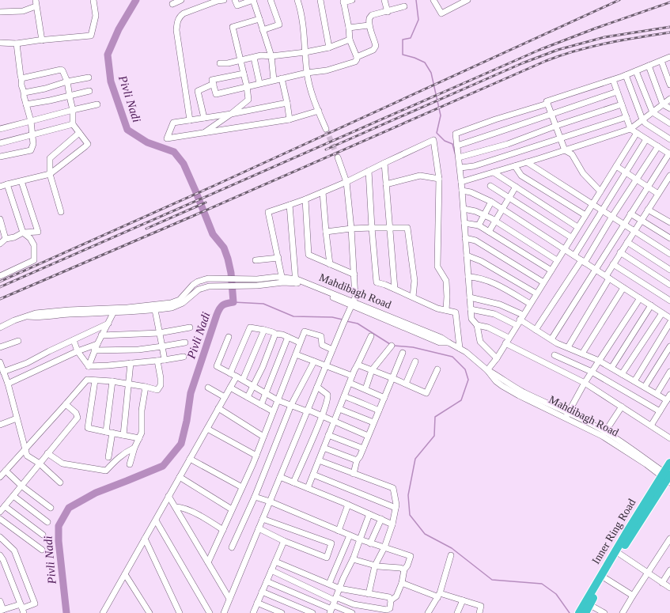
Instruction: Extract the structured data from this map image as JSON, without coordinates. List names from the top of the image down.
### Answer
{
  "streets": {
    "highway": ["Inner Ring Road"],
    "street": ["Mahdibagh Road"]
  },
  "crossings": [
    ["Mahdibagh Road", "Inner Ring Road"]
  ],
  "water": ["Pivli Nadi"]
}
